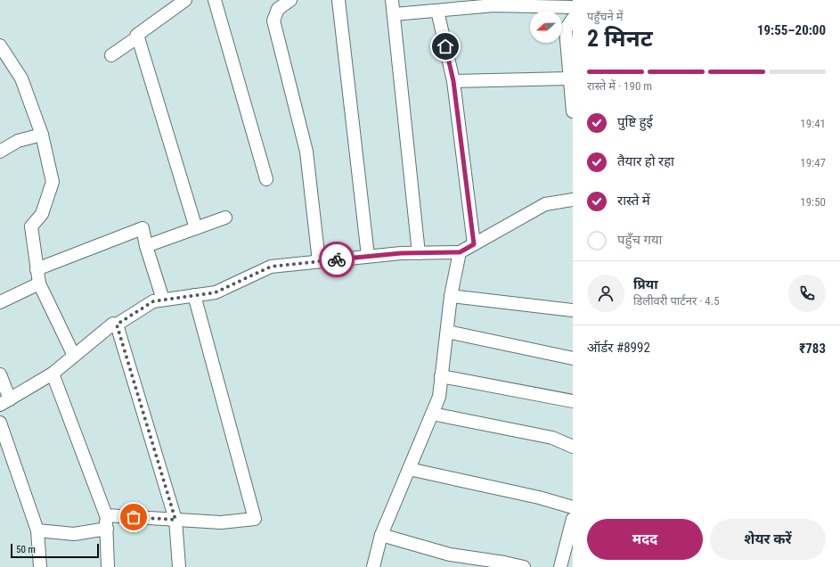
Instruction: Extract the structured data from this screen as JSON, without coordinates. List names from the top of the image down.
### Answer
{
  "scale_bar": "50 m",
  "north": "left",
  "page": {
    "heading": ["2 मिनट", "पहुँचने में", "19:55–20:00"],
    "panel": [
      "प्रिया",
      "डिलीवरी पार्टनर · 4.5",
      "ऑर्डर #8992",
      "₹783"
    ],
    "bar": "रास्ते में · 190 m",
    "list": [
      ["पुष्टि हुई", "19:41"],
      ["तैयार हो रहा", "19:47"],
      ["रास्ते में", "19:50"],
      "पहुँच गया"
    ],
    "buttons": ["मदद", "शेयर करें"],
    "scale": "50 m"
  }
}
